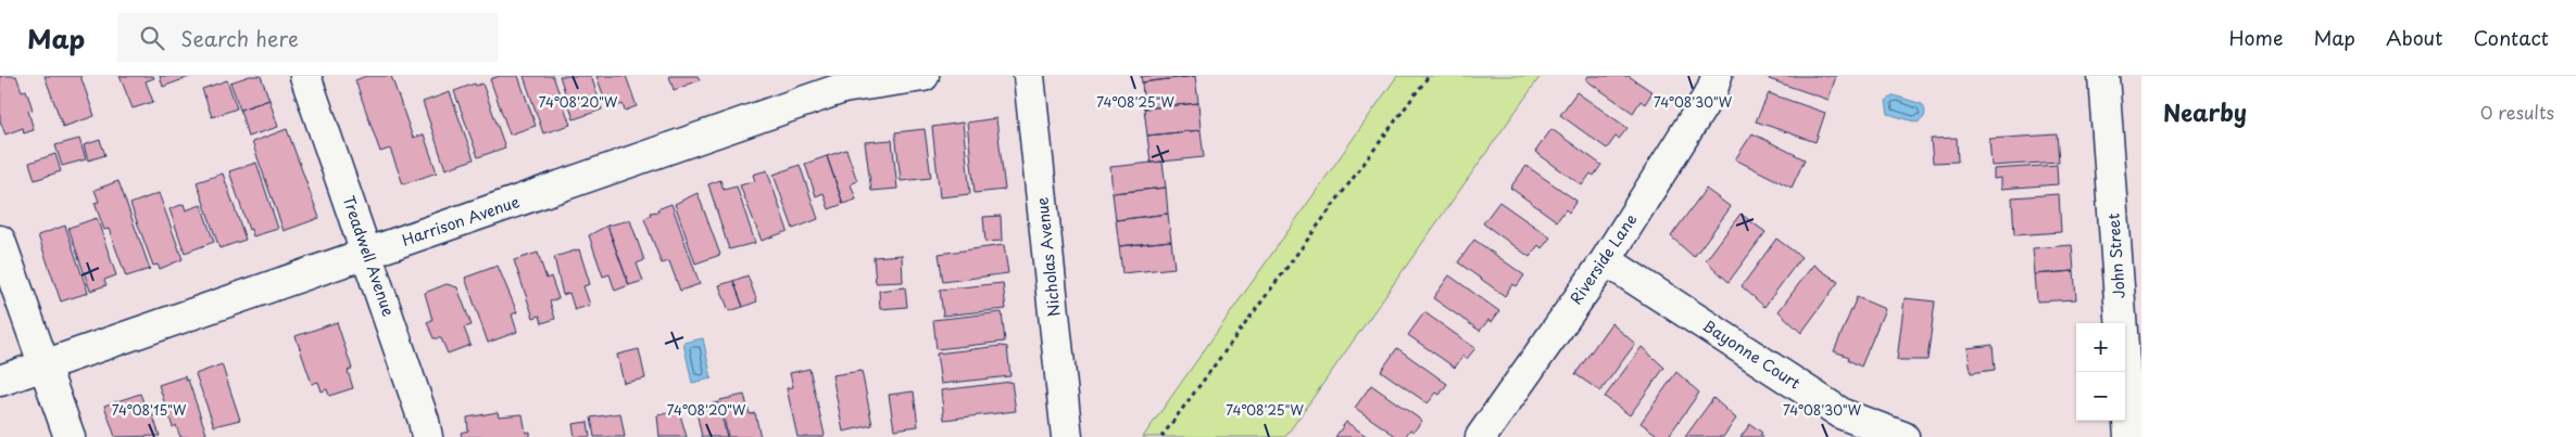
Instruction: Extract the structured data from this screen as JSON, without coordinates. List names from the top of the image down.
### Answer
{
  "streets": {
    "street": [
      "Harrison Avenue",
      "Treadwell Avenue",
      "John Street",
      "Nicholas Avenue",
      "Riverside Lane",
      "Bayonne Court"
    ]
  },
  "crossings": [
    ["Harrison Avenue", "Treadwell Avenue"],
    ["Riverside Lane", "Bayonne Court"]
  ],
  "page": {
    "header": "Map",
    "search": "Search here",
    "nav": [
      "Home",
      "Map",
      "About",
      "Contact"
    ],
    "heading": ["Nearby", "0 results"],
    "map_buttons": ["+", "−"]
  },
  "coordinates": [
    "74°08'20\"W",
    "74°08'25\"W",
    "74°08'30\"W",
    "74°08'15\"W"
  ]
}
